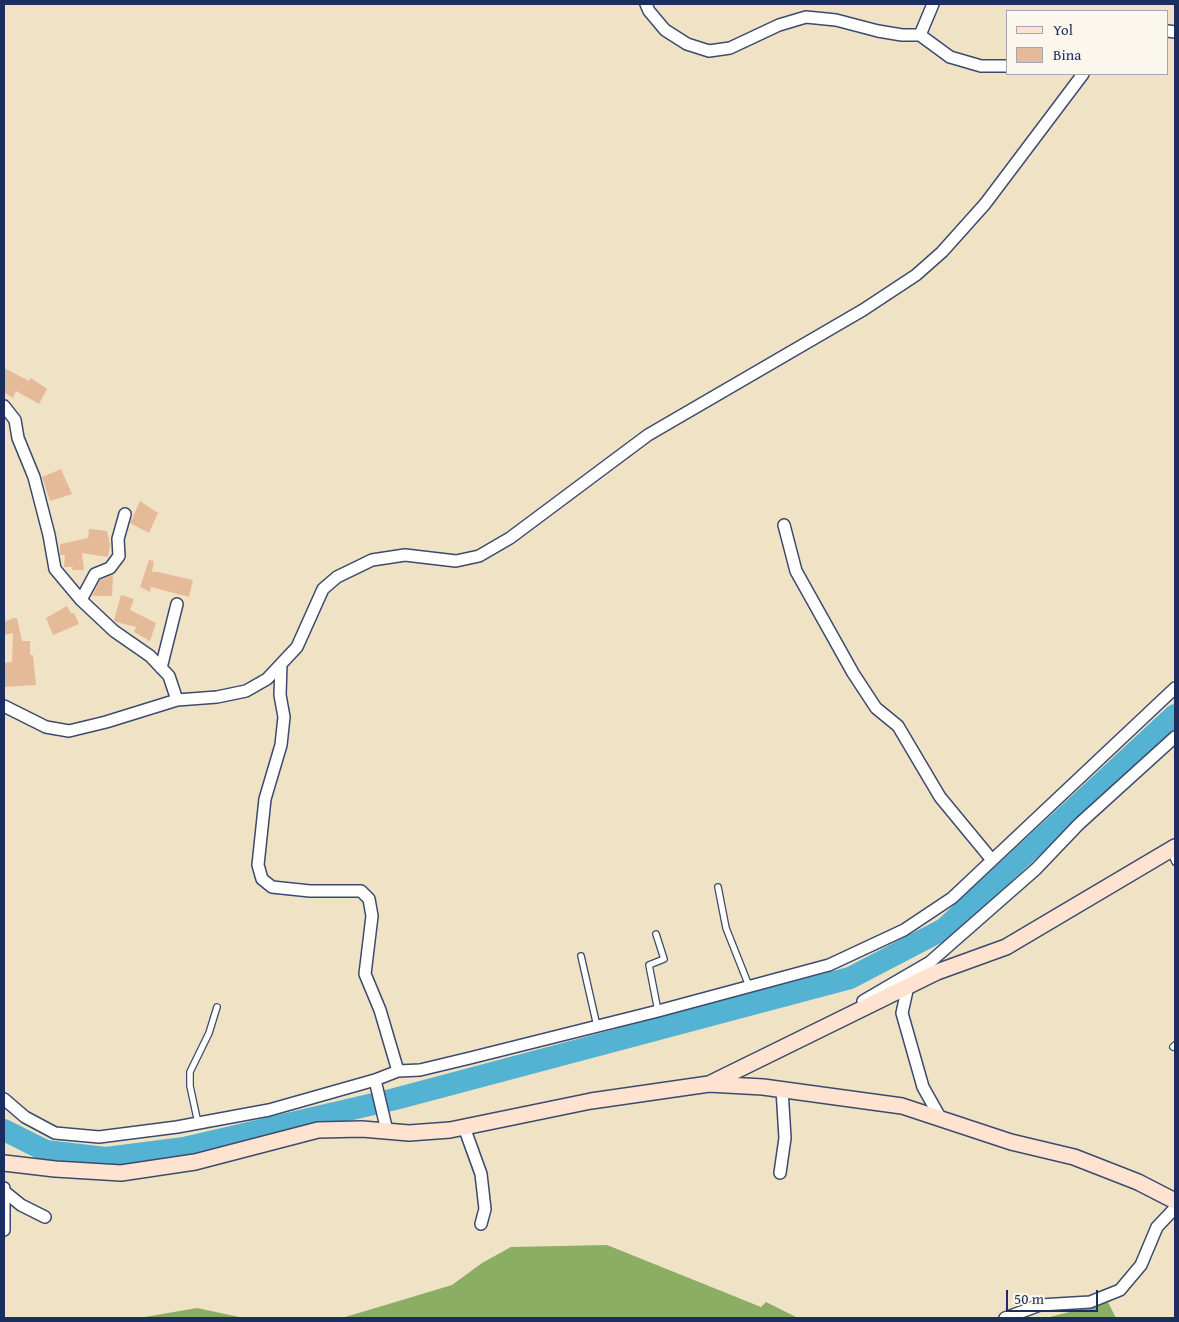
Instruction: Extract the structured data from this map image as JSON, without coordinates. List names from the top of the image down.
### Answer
{
  "legend": ["Yol", "Bina"],
  "scale_bar": "50 m"
}
